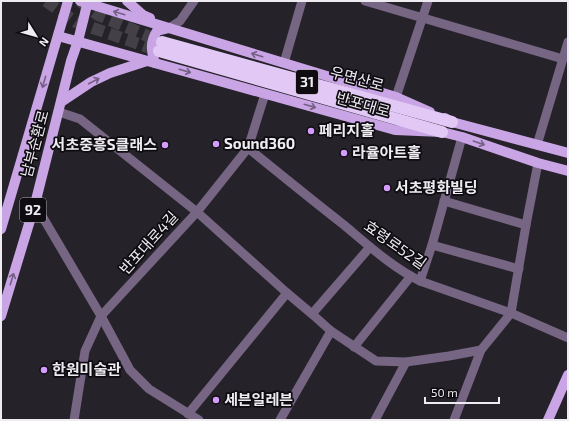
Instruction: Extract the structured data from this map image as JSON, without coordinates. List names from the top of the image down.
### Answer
{
  "streets": {
    "highway": ["우면산로", "31"],
    "main road": ["반포대로", "남부순환로", "92"],
    "street": ["반포대로4길", "효령로52길"]
  },
  "crossings": [
    ["우면산로", "반포대로"],
    ["반포대로", "남부순환로"],
    ["반포대로", "반포대로4길"],
    ["반포대로4길", "효령로52길"]
  ],
  "places": [
    "페리지홀",
    "Sound360",
    "서초중흥S클래스",
    "라율아트홀",
    "서초평화빌딩",
    "한원미술관",
    "세븐일레븐"
  ],
  "scale_bar": "50 m",
  "north": "bottom right"
}
